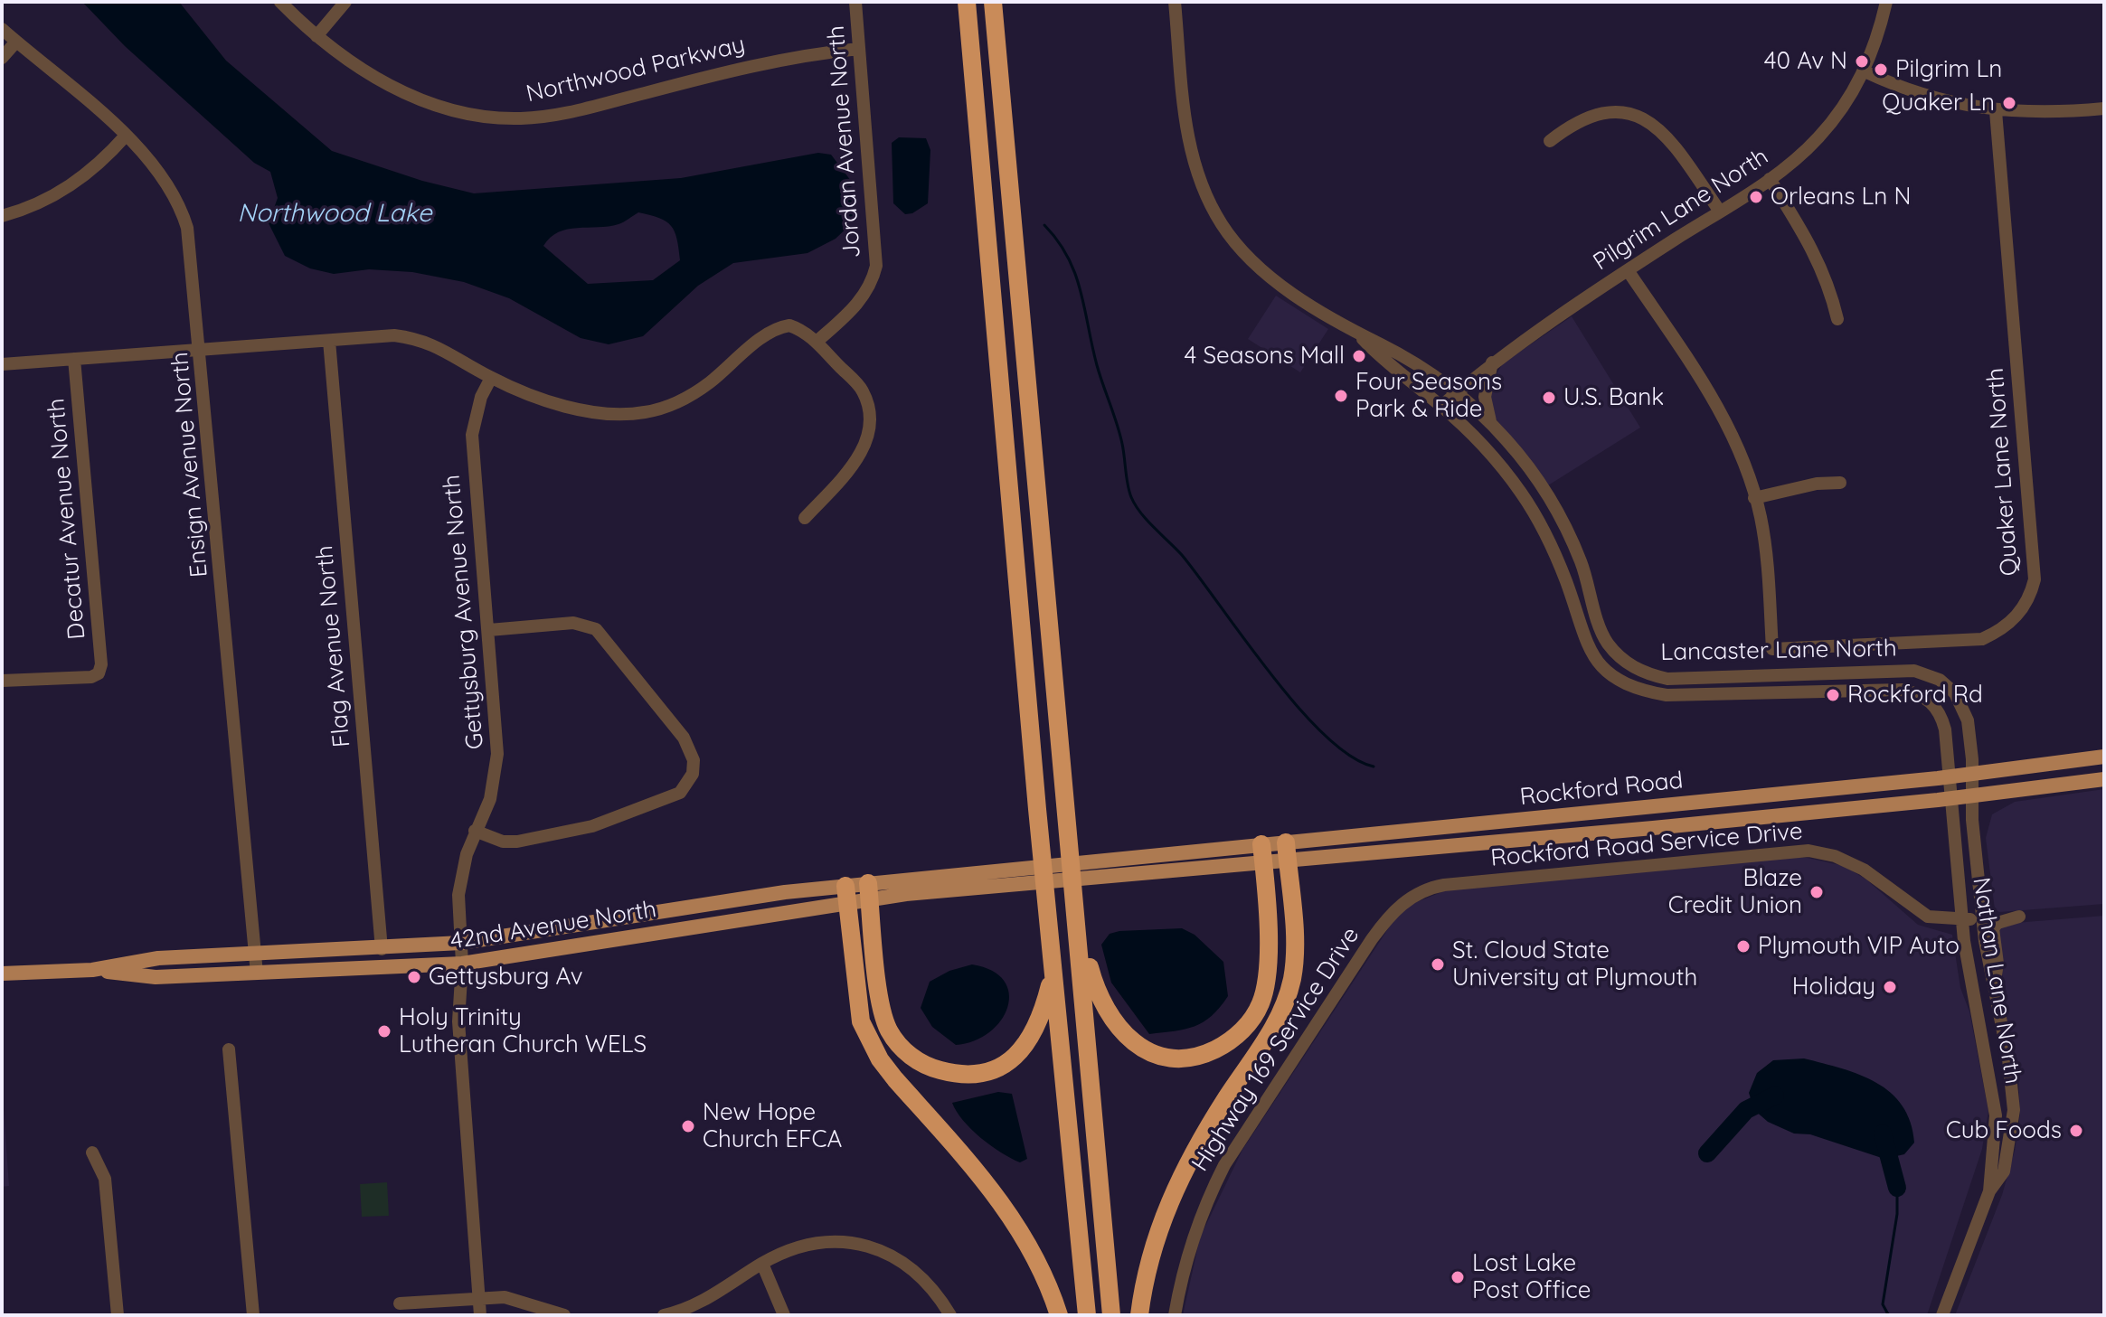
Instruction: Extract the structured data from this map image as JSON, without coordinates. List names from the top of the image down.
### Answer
{
  "streets": {
    "main road": ["Rockford Road", "42nd Avenue North"],
    "street": [
      "Northwood Parkway",
      "Jordan Avenue North",
      "Pilgrim Lane North",
      "Ensign Avenue North",
      "Quaker Lane North",
      "Decatur Avenue North",
      "Gettysburg Avenue North",
      "Flag Avenue North",
      "Lancaster Lane North",
      "Rockford Road Service Drive",
      "Nathan Lane North",
      "Highway 169 Service Drive"
    ]
  },
  "crossings": [
    ["Northwood Parkway", "Jordan Avenue North"],
    ["Pilgrim Lane North", "Lancaster Lane North"],
    ["Ensign Avenue North", "42nd Avenue North"],
    ["Gettysburg Avenue North", "42nd Avenue North"],
    ["Flag Avenue North", "42nd Avenue North"],
    ["Lancaster Lane North", "Rockford Road"],
    ["Lancaster Lane North", "Nathan Lane North"],
    ["Rockford Road", "42nd Avenue North"],
    ["Rockford Road", "Nathan Lane North"],
    ["Rockford Road Service Drive", "Nathan Lane North"],
    ["Rockford Road Service Drive", "Highway 169 Service Drive"]
  ],
  "water": ["Northwood Lake"],
  "places": [
    "40 Av N",
    "Pilgrim Ln",
    "Quaker Ln",
    "Orleans Ln N",
    "4 Seasons Mall",
    "Four Seasons Park & Ride",
    "U.S. Bank",
    "Rockford Rd",
    "Blaze Credit Union",
    "Plymouth VIP Auto",
    "St. Cloud State University at Plymouth",
    "Gettysburg Av",
    "Holiday",
    "Holy Trinity Lutheran Church WELS",
    "New Hope Church EFCA",
    "Cub Foods",
    "Lost Lake Post Office"
  ]
}
